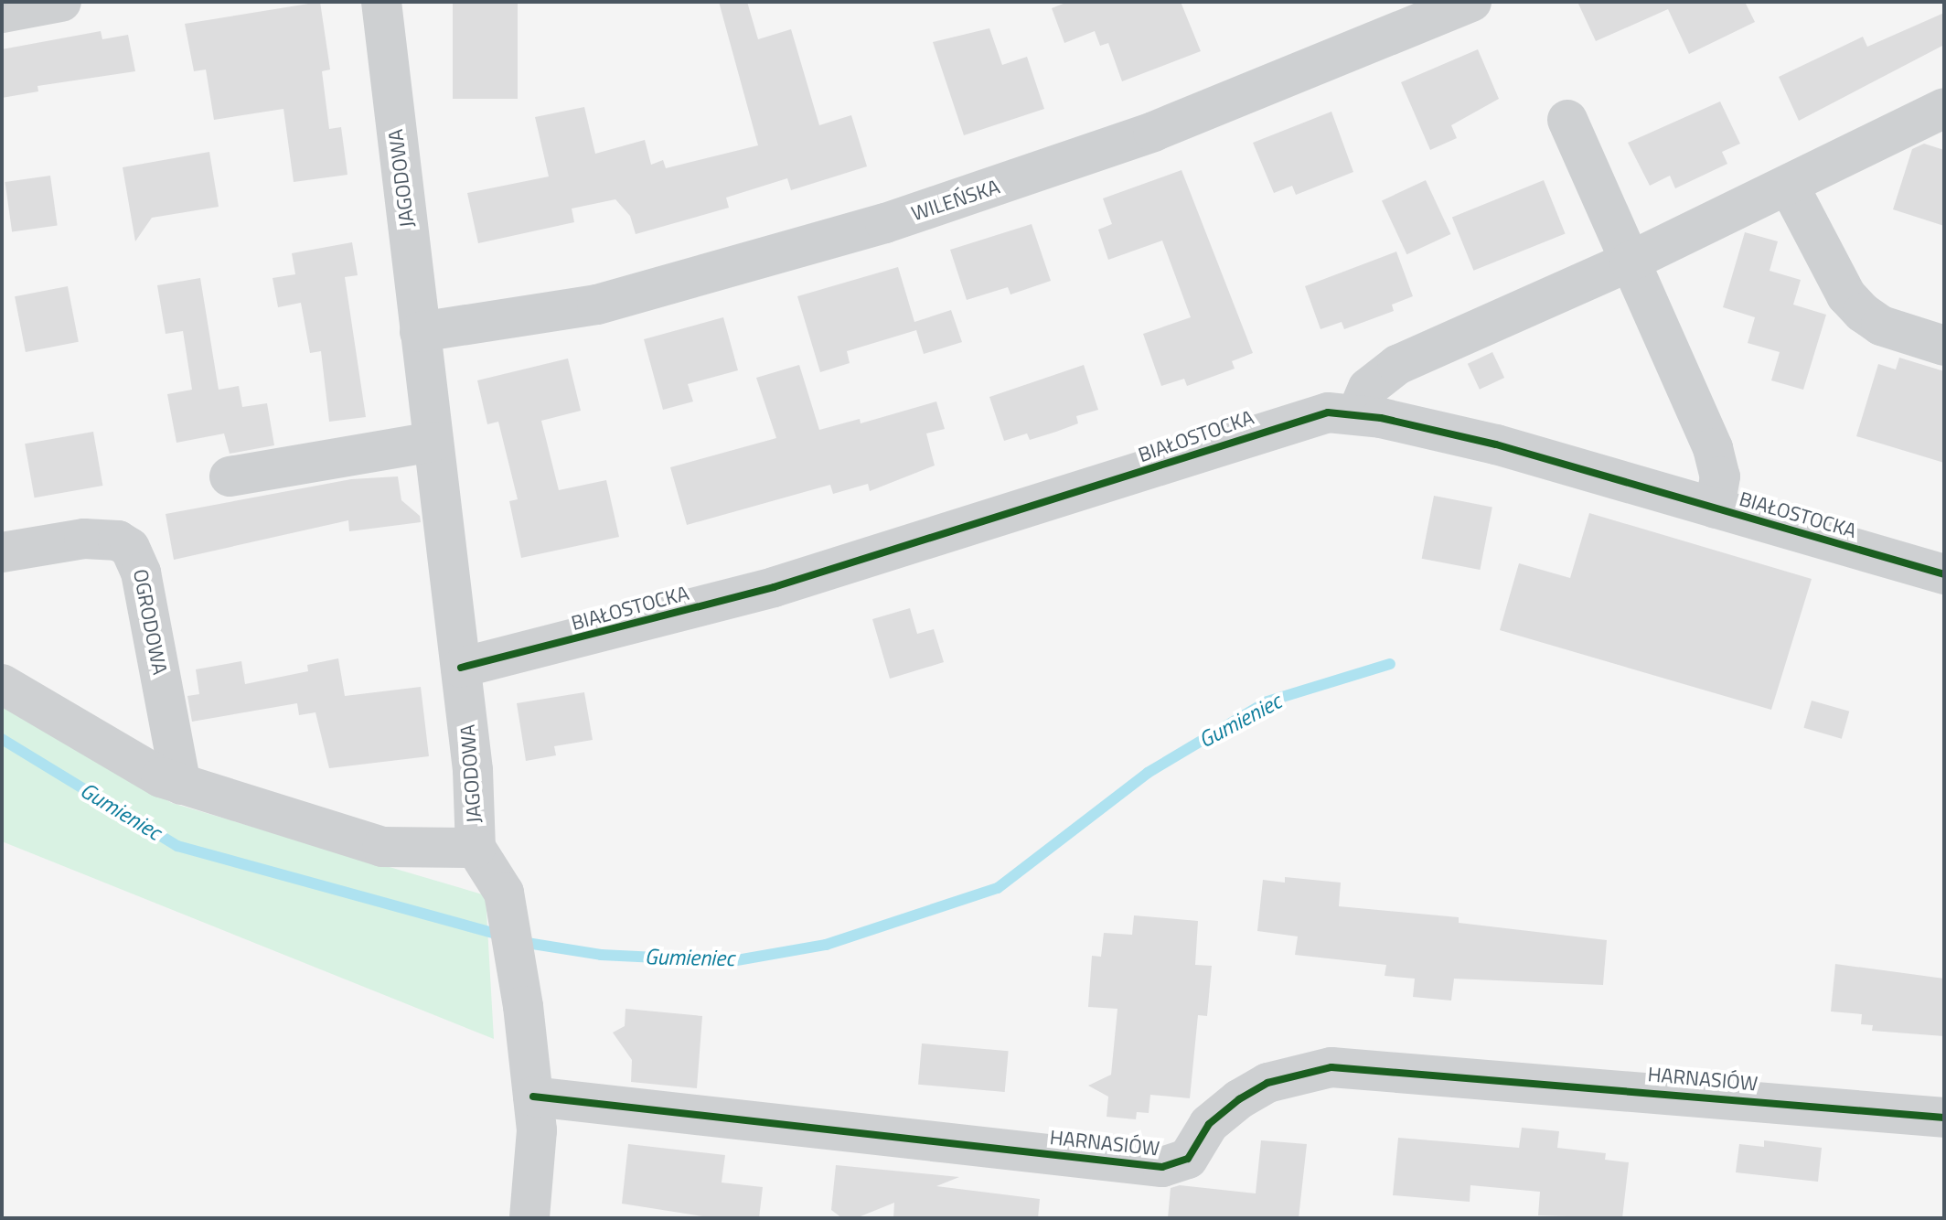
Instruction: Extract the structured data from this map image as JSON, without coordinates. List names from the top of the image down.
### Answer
{
  "streets": {
    "street": [
      "JAGODOWA",
      "WILEŃSKA",
      "BIAŁOSTOCKA",
      "OGRODOWA",
      "HARNASIÓW"
    ]
  },
  "crossings": [
    ["JAGODOWA", "WILEŃSKA"],
    ["JAGODOWA", "BIAŁOSTOCKA"],
    ["JAGODOWA", "HARNASIÓW"]
  ],
  "water": ["Gumieniec"]
}
